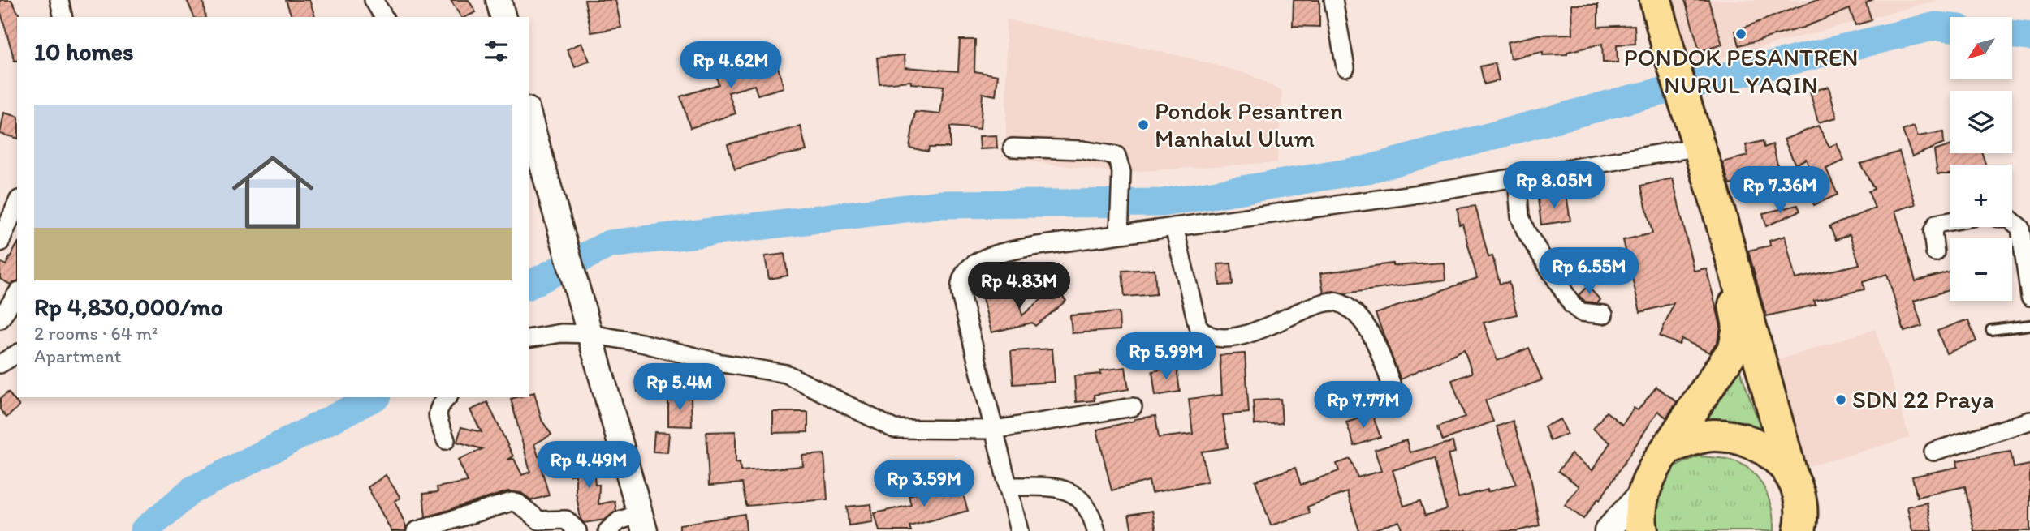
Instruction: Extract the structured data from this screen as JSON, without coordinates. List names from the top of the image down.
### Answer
{
  "places": ["PONDOK PESANTREN NURUL YAQIN", "Pondok Pesantren Manhalul Ulum", "SDN 22 Praya"],
  "north": "bottom left",
  "page": {
    "map_buttons": ["+", "−"],
    "heading": "10 homes",
    "price": [
      "Rp 4.62M",
      "Rp 8.05M",
      "Rp 7.36M",
      "Rp 6.55M",
      "Rp 4.83M",
      "Rp 5.99M",
      "Rp 5.4M",
      "Rp 7.77M",
      "Rp 4.49M",
      "Rp 3.59M"
    ],
    "list": [
      {
        "name": "Rp 4,830,000/mo",
        "note": "2 rooms · 64 m² · Apartment"
      }
    ]
  }
}
